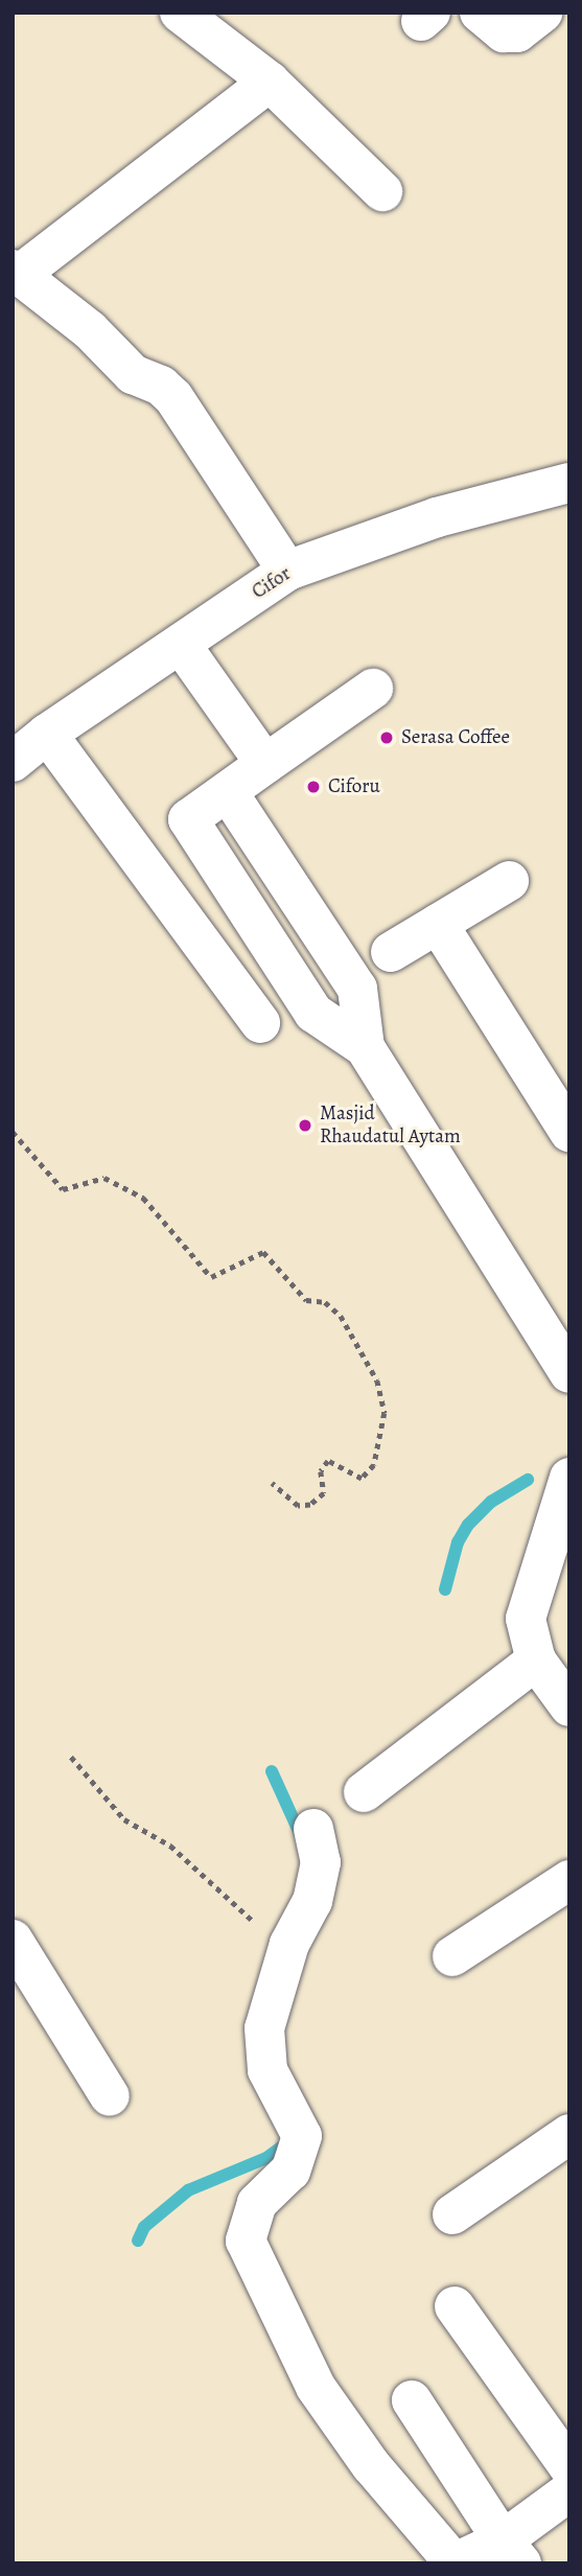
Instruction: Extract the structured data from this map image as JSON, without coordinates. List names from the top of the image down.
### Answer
{
  "streets": {
    "street": ["Cifor"]
  },
  "places": ["Serasa Coffee", "Ciforu", "Masjid Rhaudatul Aytam"]
}
